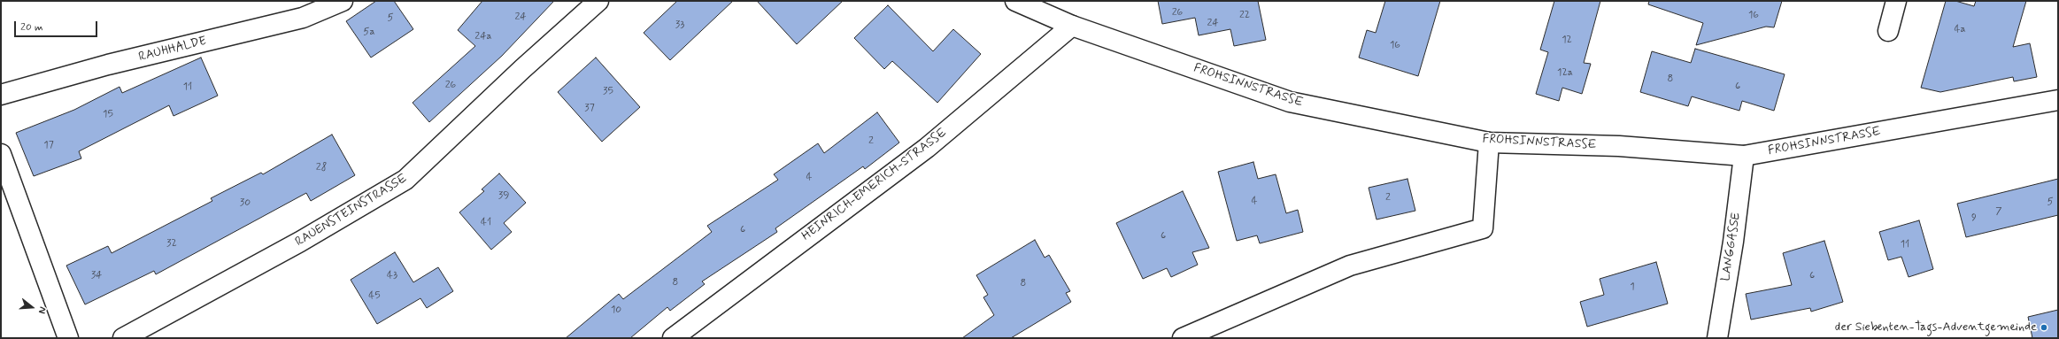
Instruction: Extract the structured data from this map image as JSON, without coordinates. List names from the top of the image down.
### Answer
{
  "streets": {
    "street": [
      "RAUHHALDE",
      "FROHSINNSTRASSE",
      "HEINRICH-EMERICH-STRASSE",
      "RAUENSTEINSTRASSE",
      "LANGGASSE"
    ]
  },
  "crossings": [
    ["FROHSINNSTRASSE", "HEINRICH-EMERICH-STRASSE"],
    ["FROHSINNSTRASSE", "LANGGASSE"]
  ],
  "places": ["der Siebenten-Tags-Adventgemeinde"],
  "house_numbers": [
    "26",
    "22",
    "16",
    "24",
    "5",
    "24",
    "33",
    "4a",
    "5a",
    "24a",
    "12",
    "16",
    "12a",
    "8",
    "26",
    "6",
    "11",
    "35",
    "37",
    "15",
    "2",
    "17",
    "28",
    "4",
    "39",
    "2",
    "4",
    "5",
    "30",
    "7",
    "9",
    "41",
    "6",
    "6",
    "32",
    "11",
    "34",
    "43",
    "6",
    "8",
    "8",
    "1",
    "45",
    "10"
  ],
  "scale_bar": "20 m",
  "north": "right"
}
